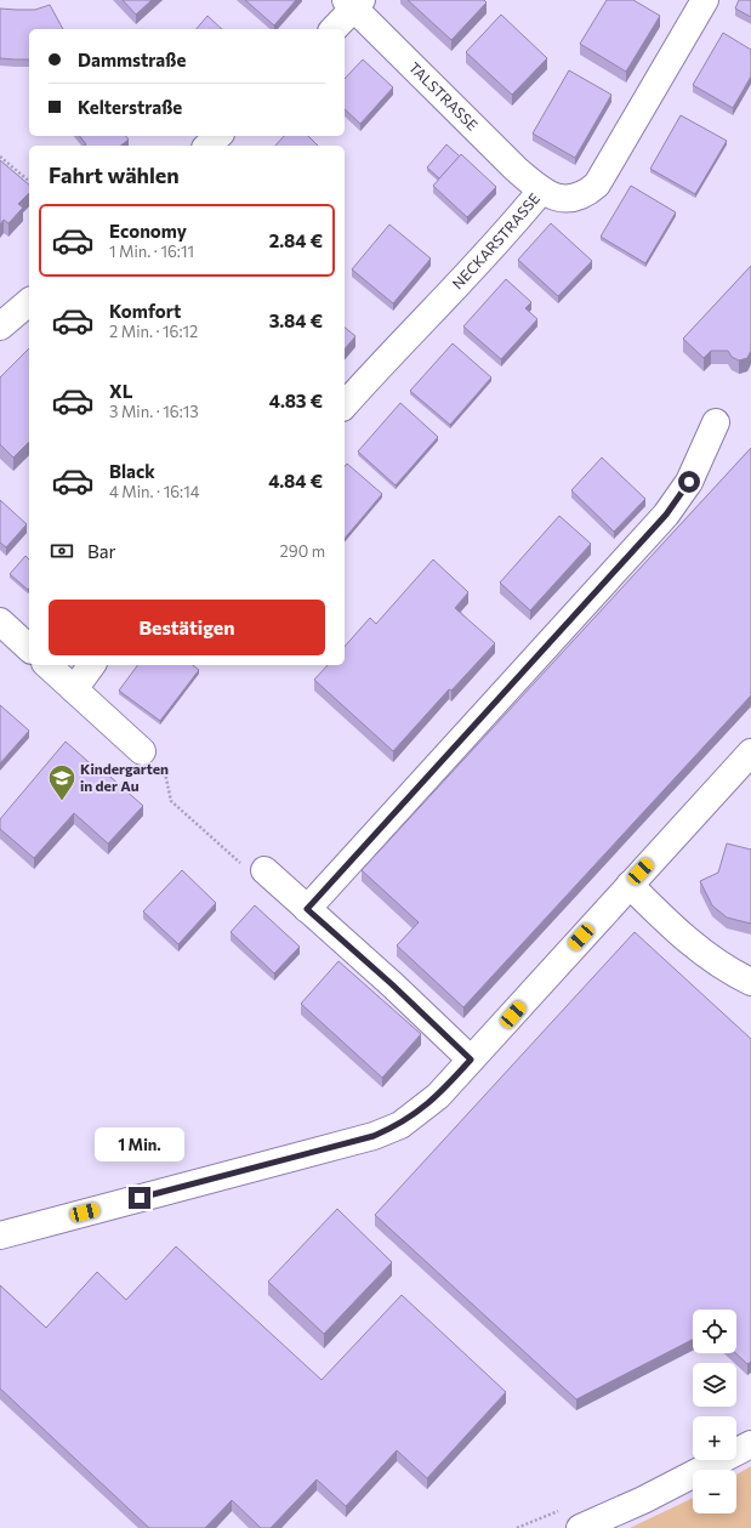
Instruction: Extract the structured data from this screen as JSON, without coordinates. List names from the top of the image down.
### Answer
{
  "streets": {
    "street": ["TALSTRASSE", "NECKARSTRASSE"]
  },
  "crossings": [
    ["TALSTRASSE", "NECKARSTRASSE"]
  ],
  "places": {
    "school or university": ["Kindergarten in der Au"]
  },
  "page": {
    "banner": ["Dammstraße", "Kelterstraße"],
    "heading": "Fahrt wählen",
    "list": [
      {
        "name": "Economy",
        "note": "1 Min. · 16:11",
        "value": "2.84 €"
      },
      {
        "name": "Komfort",
        "note": "2 Min. · 16:12",
        "value": "3.84 €"
      },
      {
        "name": "XL",
        "note": "3 Min. · 16:13",
        "value": "4.83 €"
      },
      {
        "name": "Black",
        "note": "4 Min. · 16:14",
        "value": "4.84 €"
      }
    ],
    "pay": ["Bar", "290 m"],
    "buttons": "Bestätigen",
    "bubble": "1 Min.",
    "map_buttons": ["+", "−"]
  }
}
